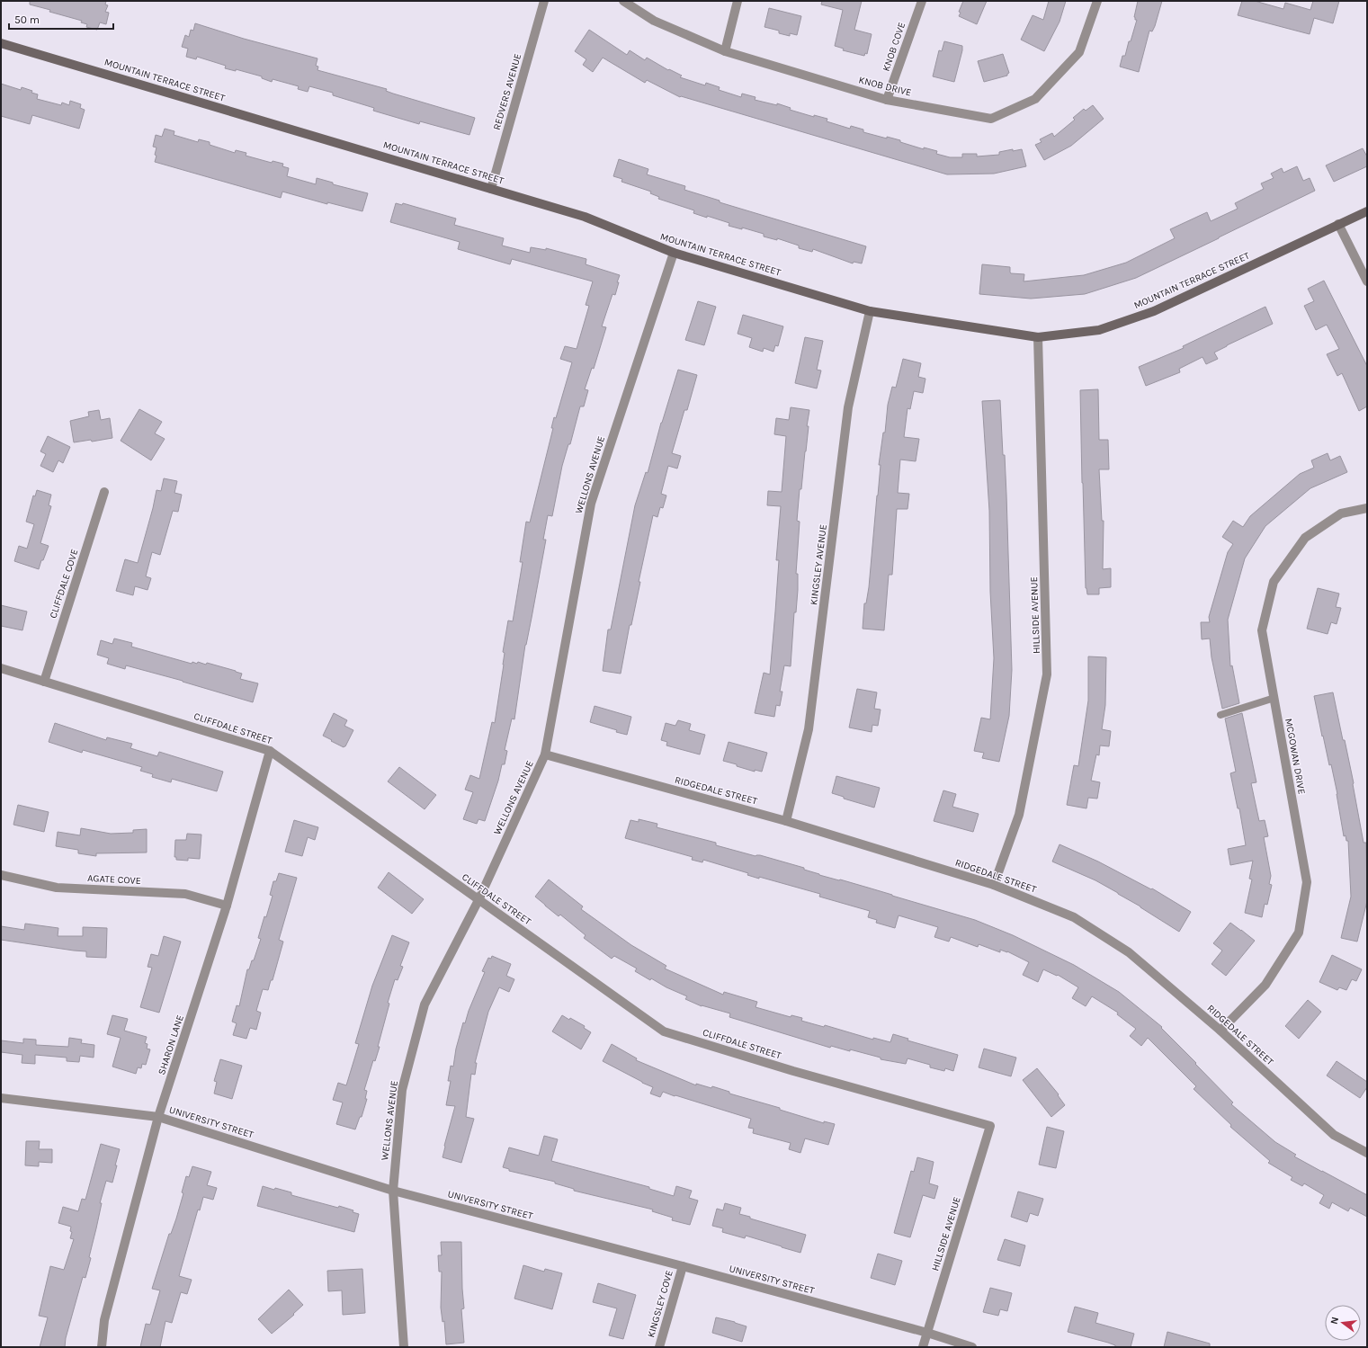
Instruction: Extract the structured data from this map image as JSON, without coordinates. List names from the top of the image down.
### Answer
{
  "streets": {
    "street": [
      "KNOB COVE",
      "MOUNTAIN TERRACE STREET",
      "KNOB DRIVE",
      "REDVERS AVENUE",
      "WELLONS AVENUE",
      "KINGSLEY AVENUE",
      "CLIFFDALE COVE",
      "HILLSIDE AVENUE",
      "CLIFFDALE STREET",
      "MCGOWAN DRIVE",
      "RIDGEDALE STREET",
      "AGATE COVE",
      "SHARON LANE",
      "UNIVERSITY STREET",
      "KINGSLEY COVE"
    ]
  },
  "crossings": [
    ["KNOB COVE", "KNOB DRIVE"],
    ["MOUNTAIN TERRACE STREET", "REDVERS AVENUE"],
    ["MOUNTAIN TERRACE STREET", "WELLONS AVENUE"],
    ["MOUNTAIN TERRACE STREET", "KINGSLEY AVENUE"],
    ["MOUNTAIN TERRACE STREET", "HILLSIDE AVENUE"],
    ["WELLONS AVENUE", "CLIFFDALE STREET"],
    ["WELLONS AVENUE", "RIDGEDALE STREET"],
    ["WELLONS AVENUE", "UNIVERSITY STREET"],
    ["KINGSLEY AVENUE", "RIDGEDALE STREET"],
    ["CLIFFDALE COVE", "CLIFFDALE STREET"],
    ["HILLSIDE AVENUE", "CLIFFDALE STREET"],
    ["HILLSIDE AVENUE", "RIDGEDALE STREET"],
    ["HILLSIDE AVENUE", "UNIVERSITY STREET"],
    ["CLIFFDALE STREET", "SHARON LANE"],
    ["MCGOWAN DRIVE", "RIDGEDALE STREET"],
    ["AGATE COVE", "SHARON LANE"],
    ["SHARON LANE", "UNIVERSITY STREET"],
    ["UNIVERSITY STREET", "KINGSLEY COVE"]
  ],
  "scale_bar": "50 m",
  "north": "left"
}
